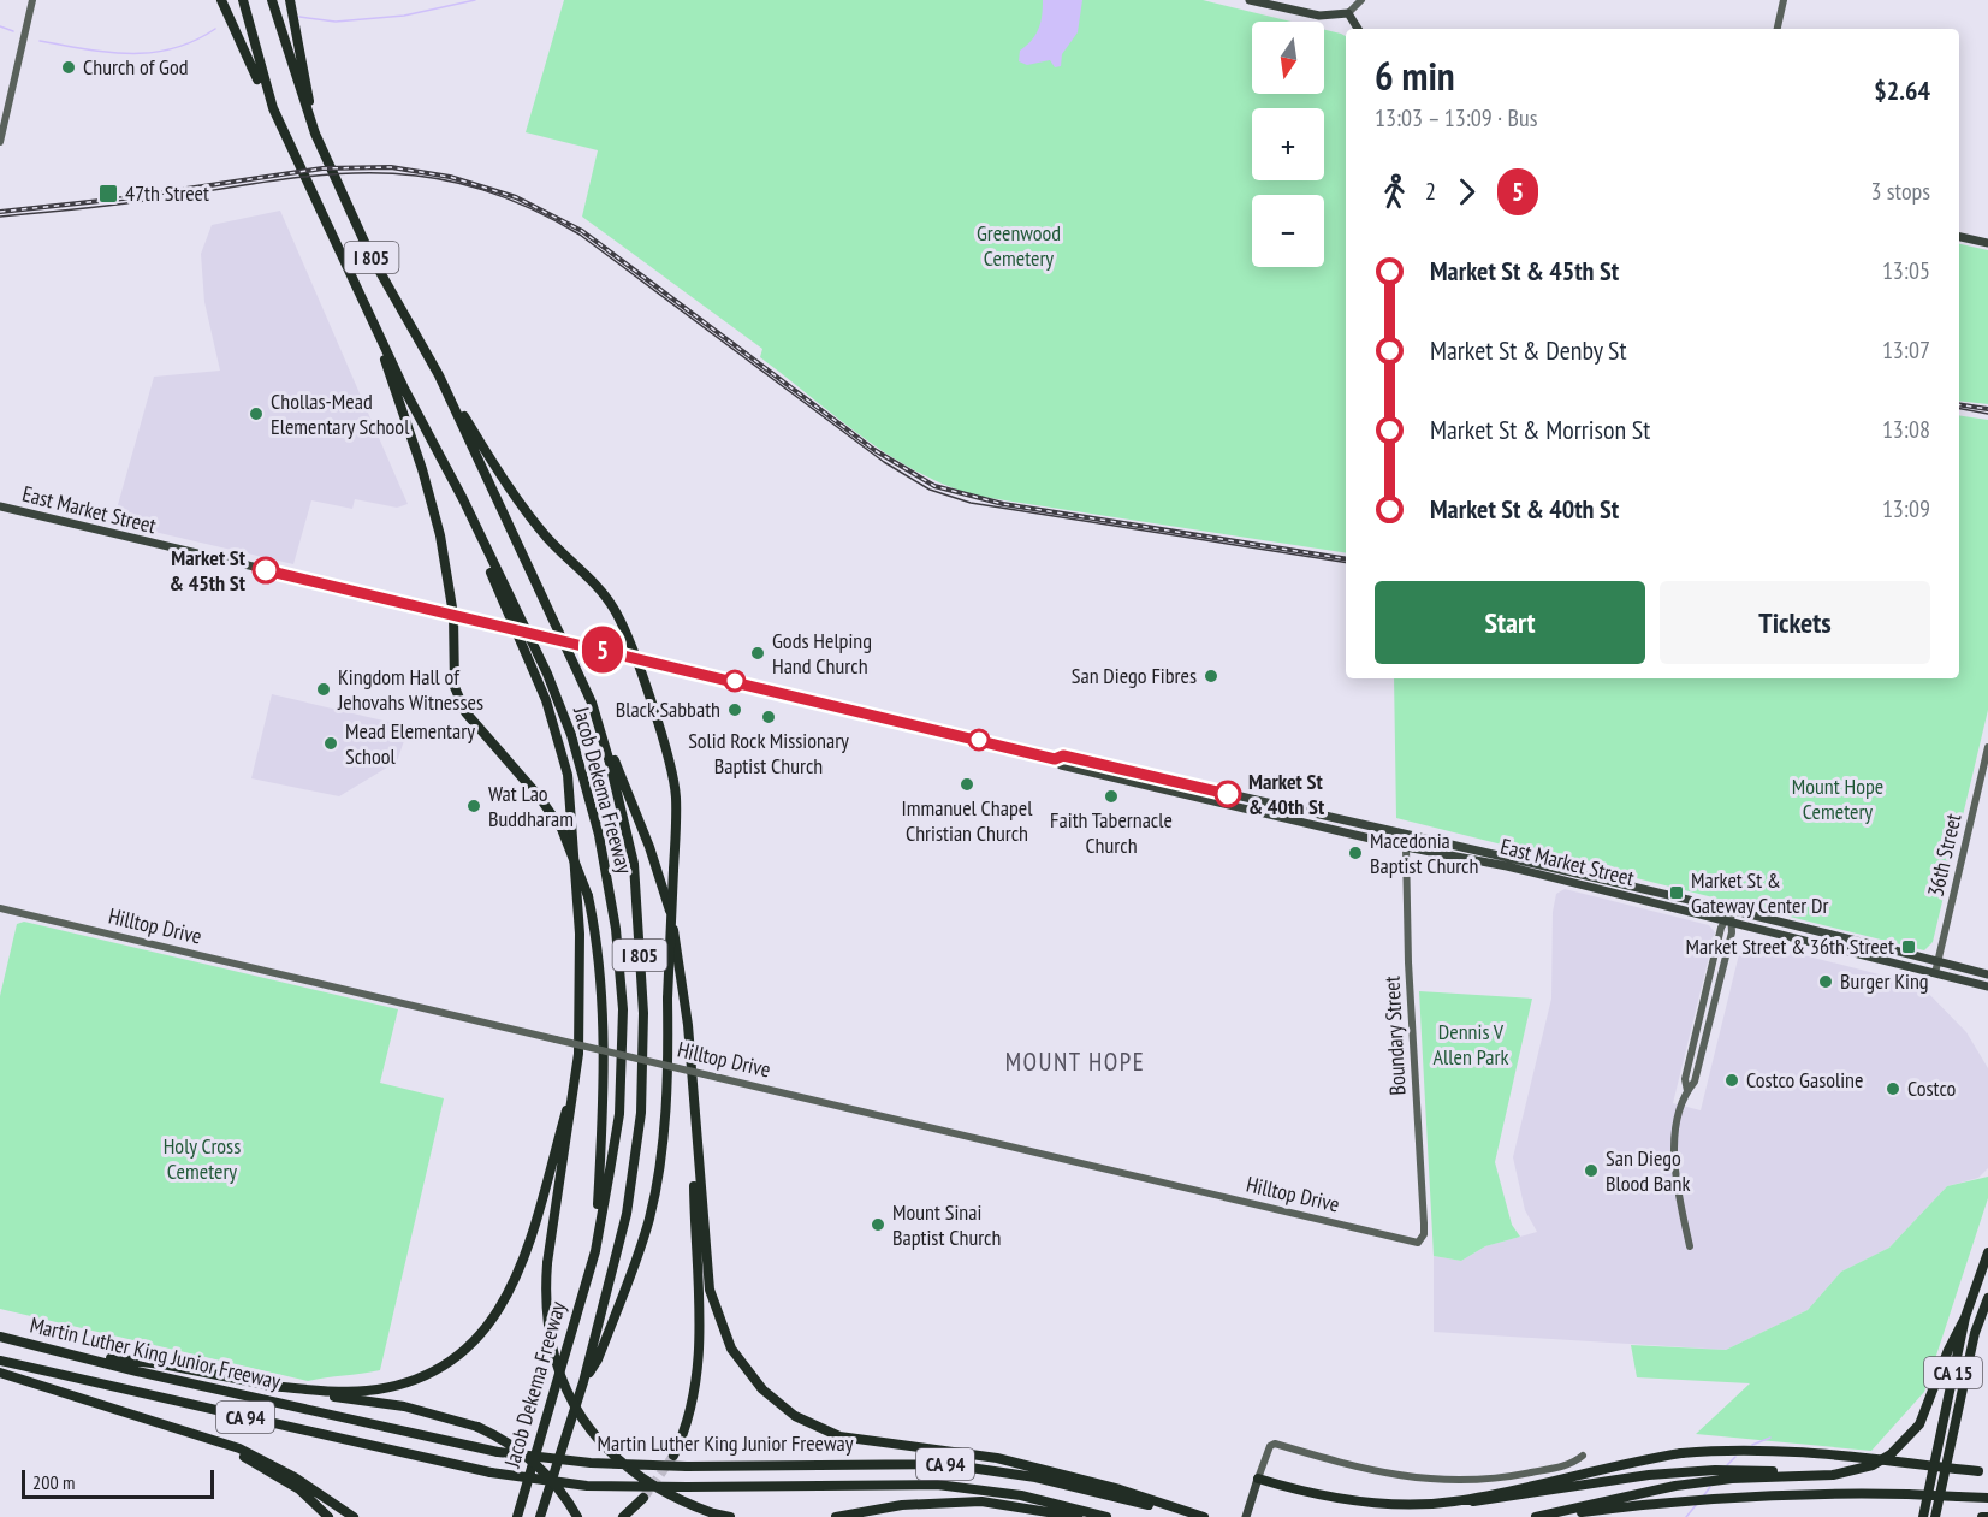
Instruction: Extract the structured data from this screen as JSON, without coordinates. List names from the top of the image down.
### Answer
{
  "streets": {
    "highway": [
      "I 805",
      "Jacob Dekema Freeway",
      "Martin Luther King Junior Freeway",
      "CA 15",
      "CA 94"
    ],
    "main road": ["East Market Street"],
    "street": ["36th Street", "Hilltop Drive", "Boundary Street"]
  },
  "crossings": [
    ["East Market Street", "36th Street"],
    ["East Market Street", "Boundary Street"],
    ["Hilltop Drive", "Boundary Street"]
  ],
  "districts": ["MOUNT HOPE"],
  "parks": [
    "Greenwood Cemetery",
    "Mount Hope Cemetery",
    "Dennis V Allen Park",
    "Holy Cross Cemetery"
  ],
  "places": {
    "other": [
      "Church of God",
      "Chollas-Mead Elementary School",
      "Market St & 45th St",
      "Gods Helping Hand Church",
      "San Diego Fibres",
      "Kingdom Hall of Jehovahs Witnesses",
      "Black Sabbath",
      "Solid Rock Missionary Baptist Church",
      "Mead Elementary School",
      "Immanuel Chapel Christian Church",
      "Market St & 40th St",
      "Faith Tabernacle Church",
      "Wat Lao Buddharam",
      "Macedonia Baptist Church",
      "Burger King",
      "Costco Gasoline",
      "Costco",
      "San Diego Blood Bank",
      "Mount Sinai Baptist Church"
    ],
    "transit": ["47th Street", "Market St & Gateway Center Dr", "Market Street & 36th Street"]
  },
  "lines": ["bus line 5"],
  "scale_bar": "200 m",
  "north": "bottom",
  "page": {
    "on_map": "5",
    "map_buttons": ["+", "−"],
    "heading": ["6 min", "13:03 – 13:09 · Bus", "$2.64"],
    "legs": ["2", "5", "3 stops"],
    "list": [
      {
        "name": "Market St & 45th St",
        "value": "13:05"
      },
      {
        "name": "Market St & Denby St",
        "value": "13:07"
      },
      {
        "name": "Market St & Morrison St",
        "value": "13:08"
      },
      {
        "name": "Market St & 40th St",
        "value": "13:09"
      }
    ],
    "buttons": ["Start", "Tickets"],
    "scale": "200 m"
  }
}
